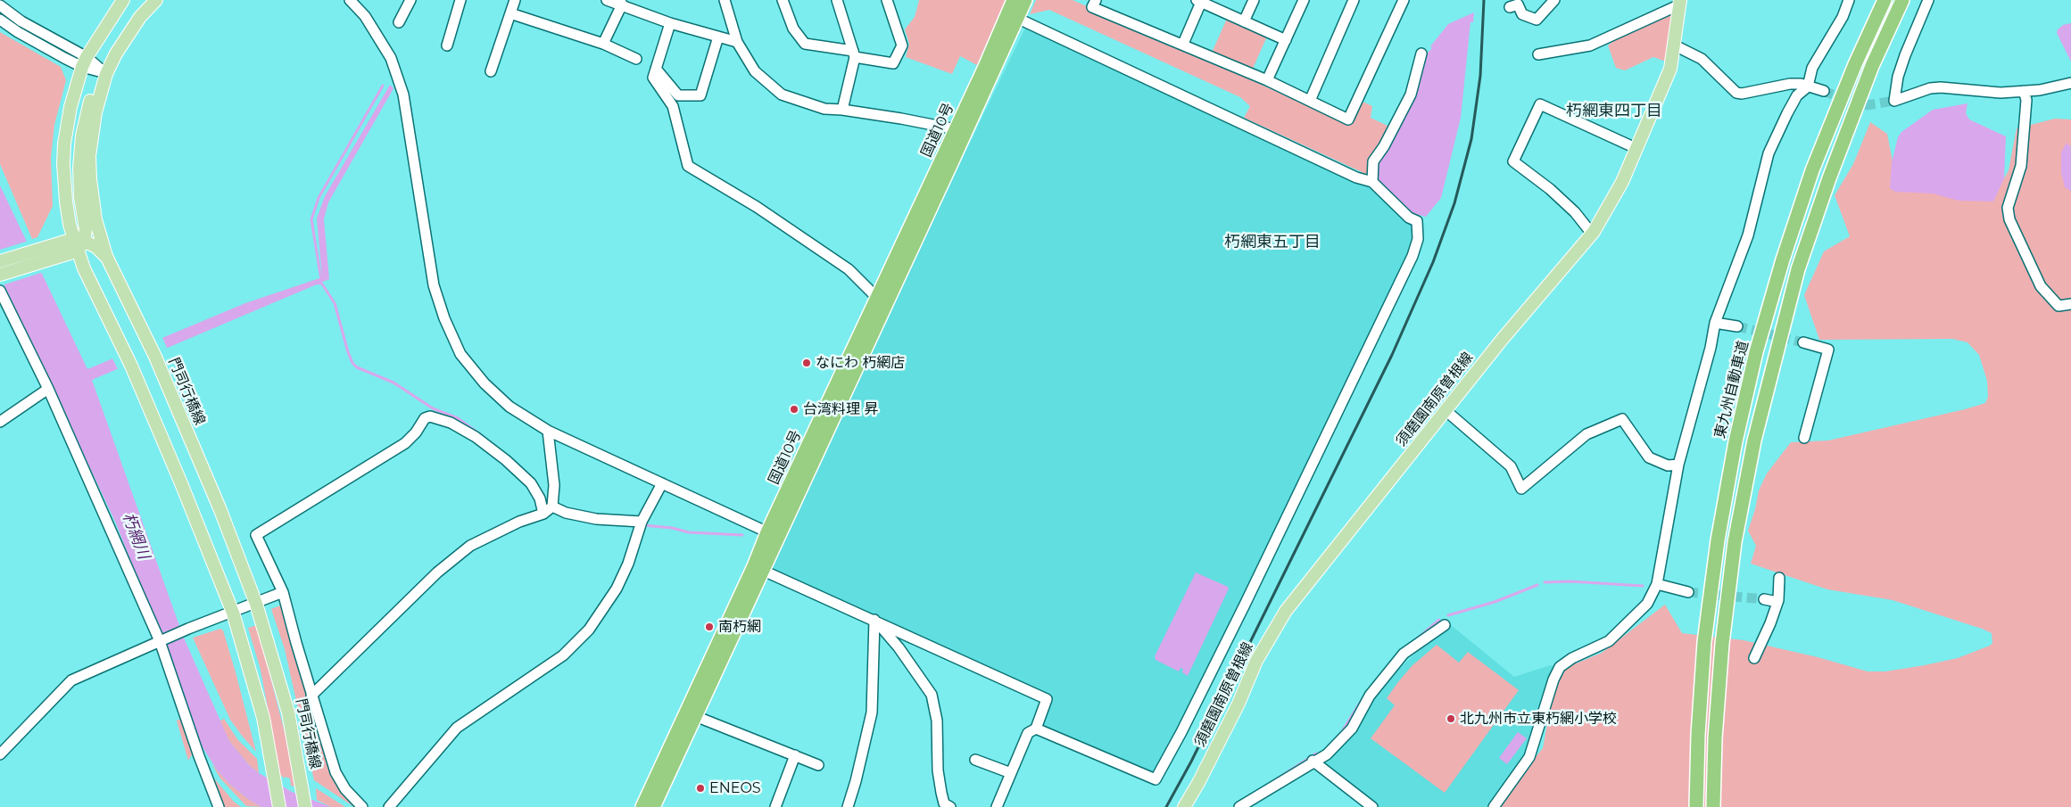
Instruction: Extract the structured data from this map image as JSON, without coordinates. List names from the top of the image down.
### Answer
{
  "streets": {
    "highway": ["国道10号", "東九州自動車道"],
    "main road": ["門司行橋線", "須磨園南原曽根線"]
  },
  "districts": ["朽網東四丁目", "朽網東五丁目"],
  "water": ["朽網川"],
  "places": [
    "なにわ 朽網店",
    "台湾料理 昇",
    "南朽網",
    "北九州市立東朽網小学校",
    "ENEOS"
  ]
}
